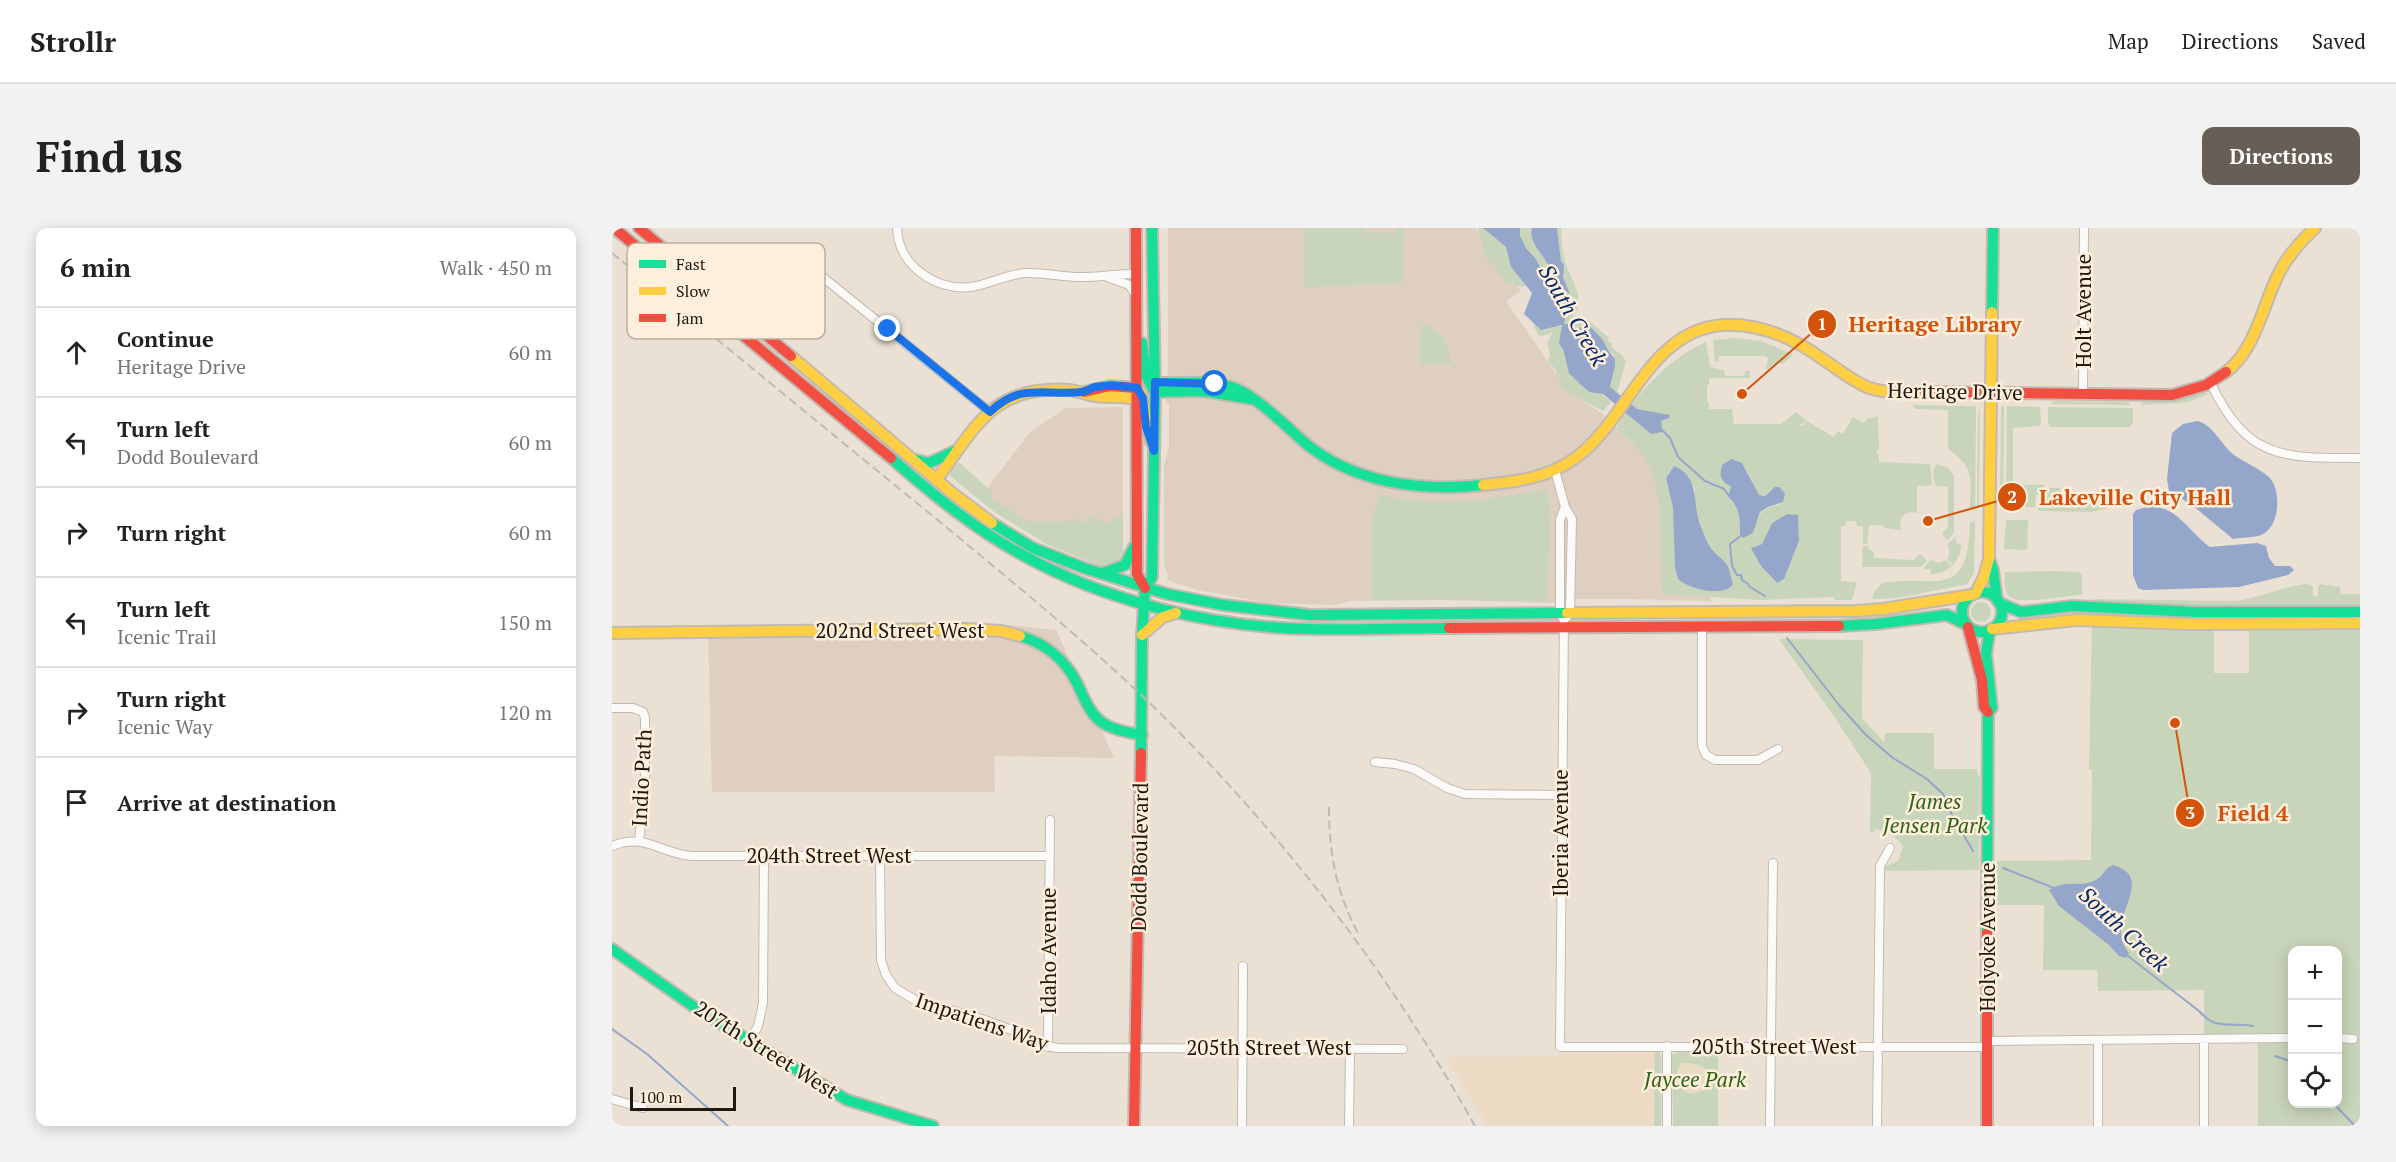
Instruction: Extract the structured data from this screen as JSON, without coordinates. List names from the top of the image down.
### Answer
{
  "streets": {
    "main road": [
      "Heritage Drive",
      "202nd Street West",
      "Dodd Boulevard",
      "Holyoke Avenue",
      "207th Street West"
    ],
    "street": [
      "Holt Avenue",
      "Indio Path",
      "Iberia Avenue",
      "204th Street West",
      "Idaho Avenue",
      "Impatiens Way",
      "205th Street West"
    ]
  },
  "crossings": [
    ["Holt Avenue", "Heritage Drive"],
    ["Heritage Drive", "Iberia Avenue"],
    ["Heritage Drive", "Dodd Boulevard"],
    ["202nd Street West", "Dodd Boulevard"],
    ["Indio Path", "204th Street West"],
    ["Iberia Avenue", "205th Street West"],
    ["204th Street West", "Idaho Avenue"],
    ["204th Street West", "Impatiens Way"],
    ["Dodd Boulevard", "Impatiens Way"],
    ["Dodd Boulevard", "205th Street West"],
    ["Holyoke Avenue", "205th Street West"],
    ["Idaho Avenue", "Impatiens Way"],
    ["Impatiens Way", "205th Street West"]
  ],
  "water": ["South Creek"],
  "parks": ["James Jensen Park", "Jaycee Park"],
  "places": ["Heritage Library", "Lakeville City Hall", "Field 4"],
  "legend": ["Fast", "Slow", "Jam"],
  "scale_bar": "100 m",
  "page": {
    "header": "Strollr",
    "nav": ["Map", "Directions", "Saved"],
    "buttons": "Directions",
    "title": "Find us",
    "heading": ["6 min", "Walk · 450 m"],
    "list": [
      ["Continue", "Heritage Drive", "60 m"],
      ["Turn left", "Dodd Boulevard", "60 m"],
      ["Turn right", "60 m"],
      ["Turn left", "Icenic Trail", "150 m"],
      ["Turn right", "Icenic Way", "120 m"],
      "Arrive at destination"
    ],
    "map_buttons": ["+", "−"],
    "scale": "100 m"
  }
}
